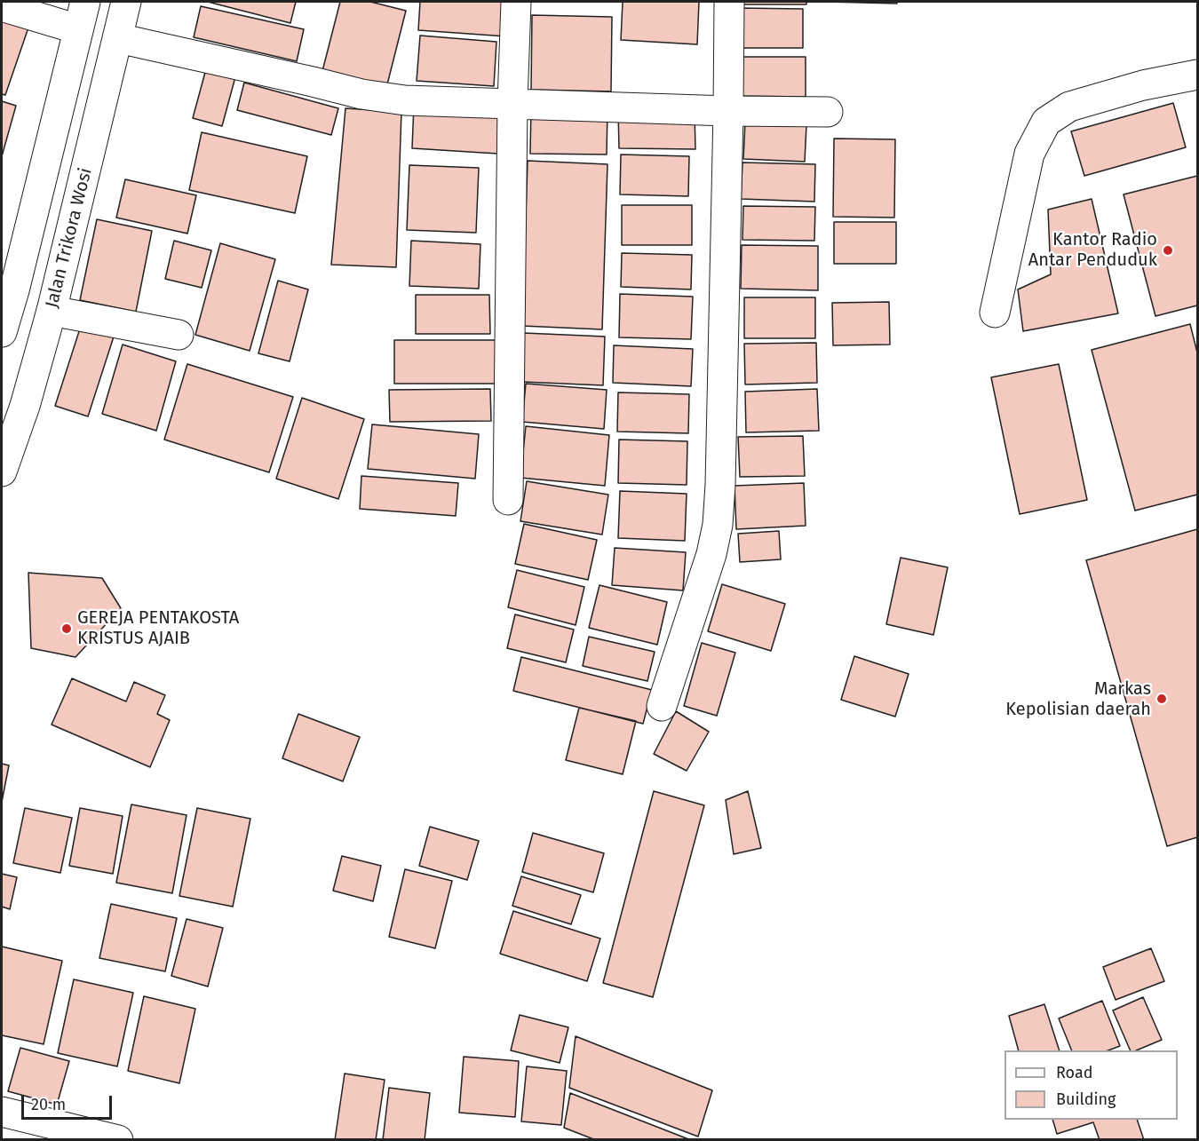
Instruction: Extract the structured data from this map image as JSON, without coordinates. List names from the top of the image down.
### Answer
{
  "streets": {
    "main road": ["Jalan Trikora Wosi"]
  },
  "places": ["Kantor Radio Antar Penduduk", "GEREJA PENTAKOSTA KRISTUS AJAIB", "Markas Kepolisian daerah"],
  "legend": ["Road", "Building"],
  "scale_bar": "20 m"
}
